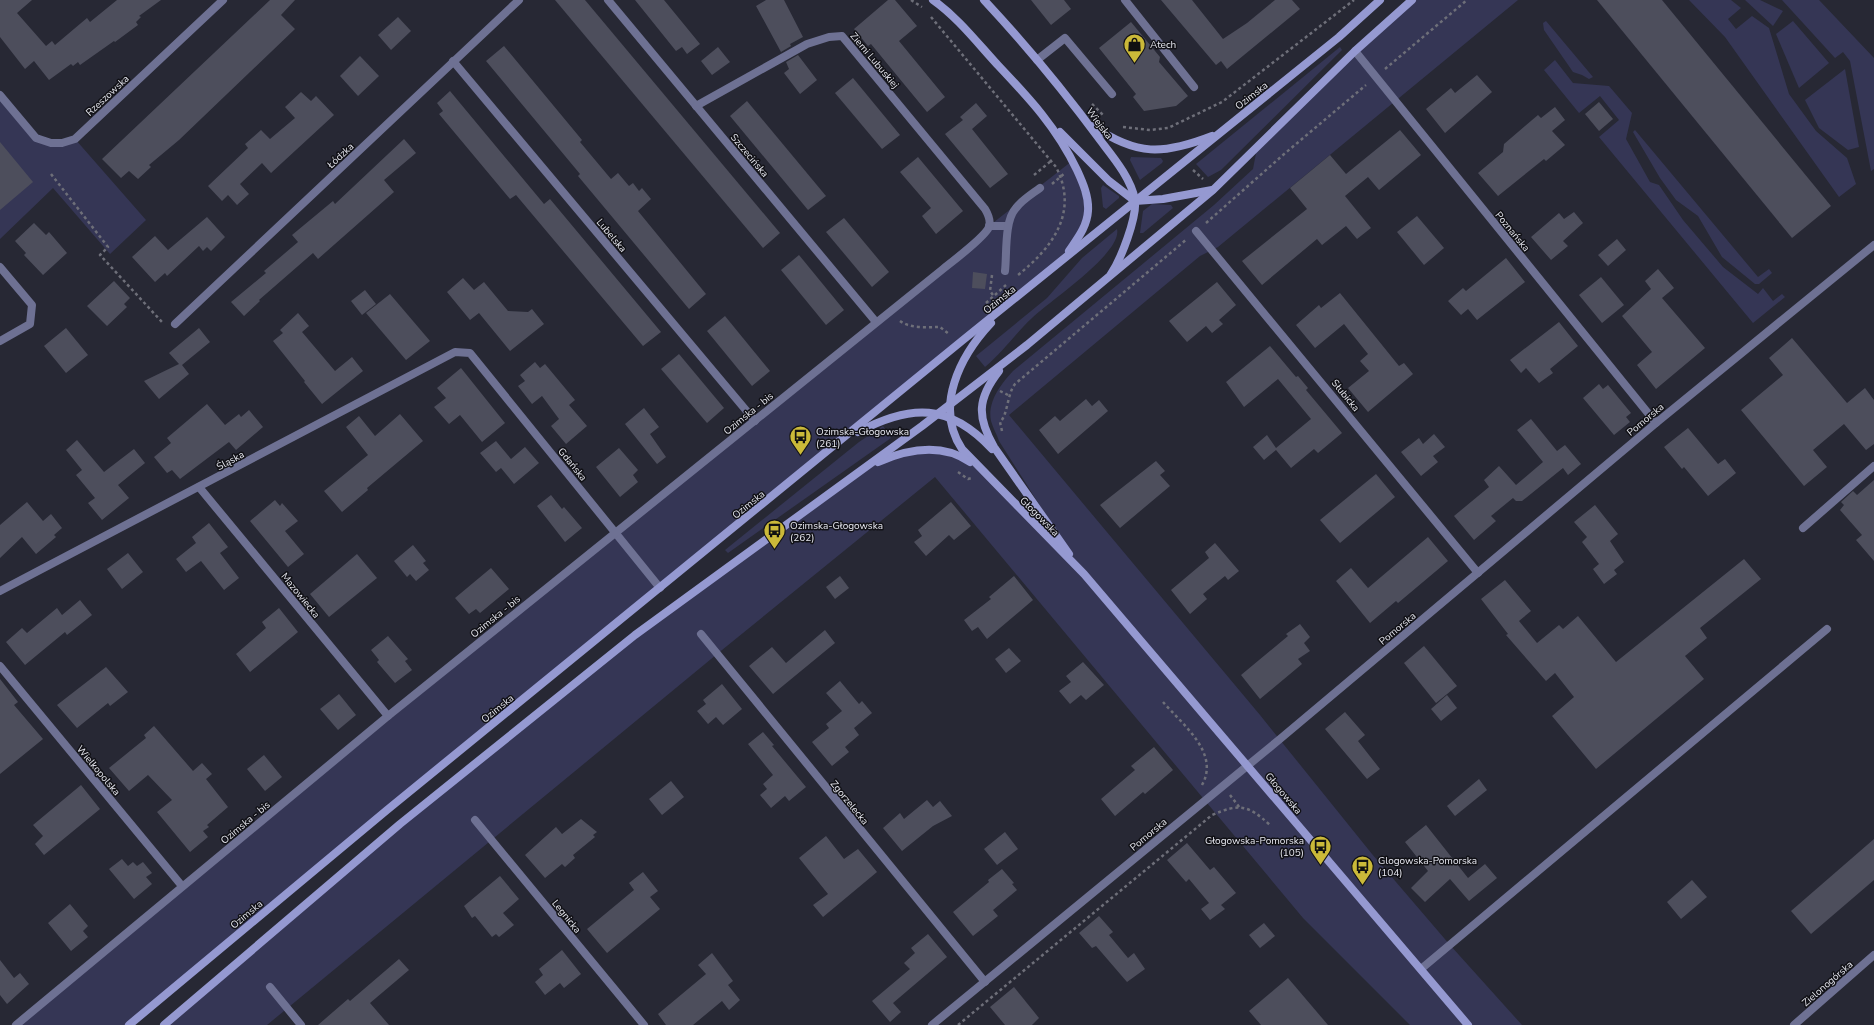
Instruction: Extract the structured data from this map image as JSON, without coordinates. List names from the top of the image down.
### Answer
{
  "streets": {
    "main road": ["Ozimska", "Wiejska", "Głogowska"],
    "street": [
      "Ziemi Lubuskiej",
      "Rzeszowska",
      "Łódzka",
      "Szczecińska",
      "Poznańska",
      "Lubelska",
      "Słubicka",
      "Ozimska - bis",
      "Pomorska",
      "Śląska",
      "Gdańska",
      "Mazowiecka",
      "Wielkopolska",
      "Zgorzelecka",
      "Legnicka",
      "Zielonogórska"
    ]
  },
  "crossings": [
    ["Ziemi Lubuskiej", "Szczecińska"],
    ["Ziemi Lubuskiej", "Ozimska - bis"],
    ["Ozimska", "Wiejska"],
    ["Ozimska", "Gdańska"],
    ["Łódzka", "Lubelska"],
    ["Szczecińska", "Ozimska - bis"],
    ["Poznańska", "Pomorska"],
    ["Lubelska", "Ozimska - bis"],
    ["Słubicka", "Pomorska"],
    ["Ozimska - bis", "Gdańska"],
    ["Ozimska - bis", "Mazowiecka"],
    ["Ozimska - bis", "Wielkopolska"],
    ["Pomorska", "Głogowska"],
    ["Pomorska", "Zgorzelecka"],
    ["Śląska", "Gdańska"],
    ["Śląska", "Mazowiecka"]
  ],
  "places": {
    "shop": ["Atech"],
    "bus stop": [
      "Ozimska-Głogowska (261)",
      "Ozimska-Głogowska (262)",
      "Głogowska-Pomorska (105)",
      "Glogowska-Pomorska (104)"
    ]
  }
}
